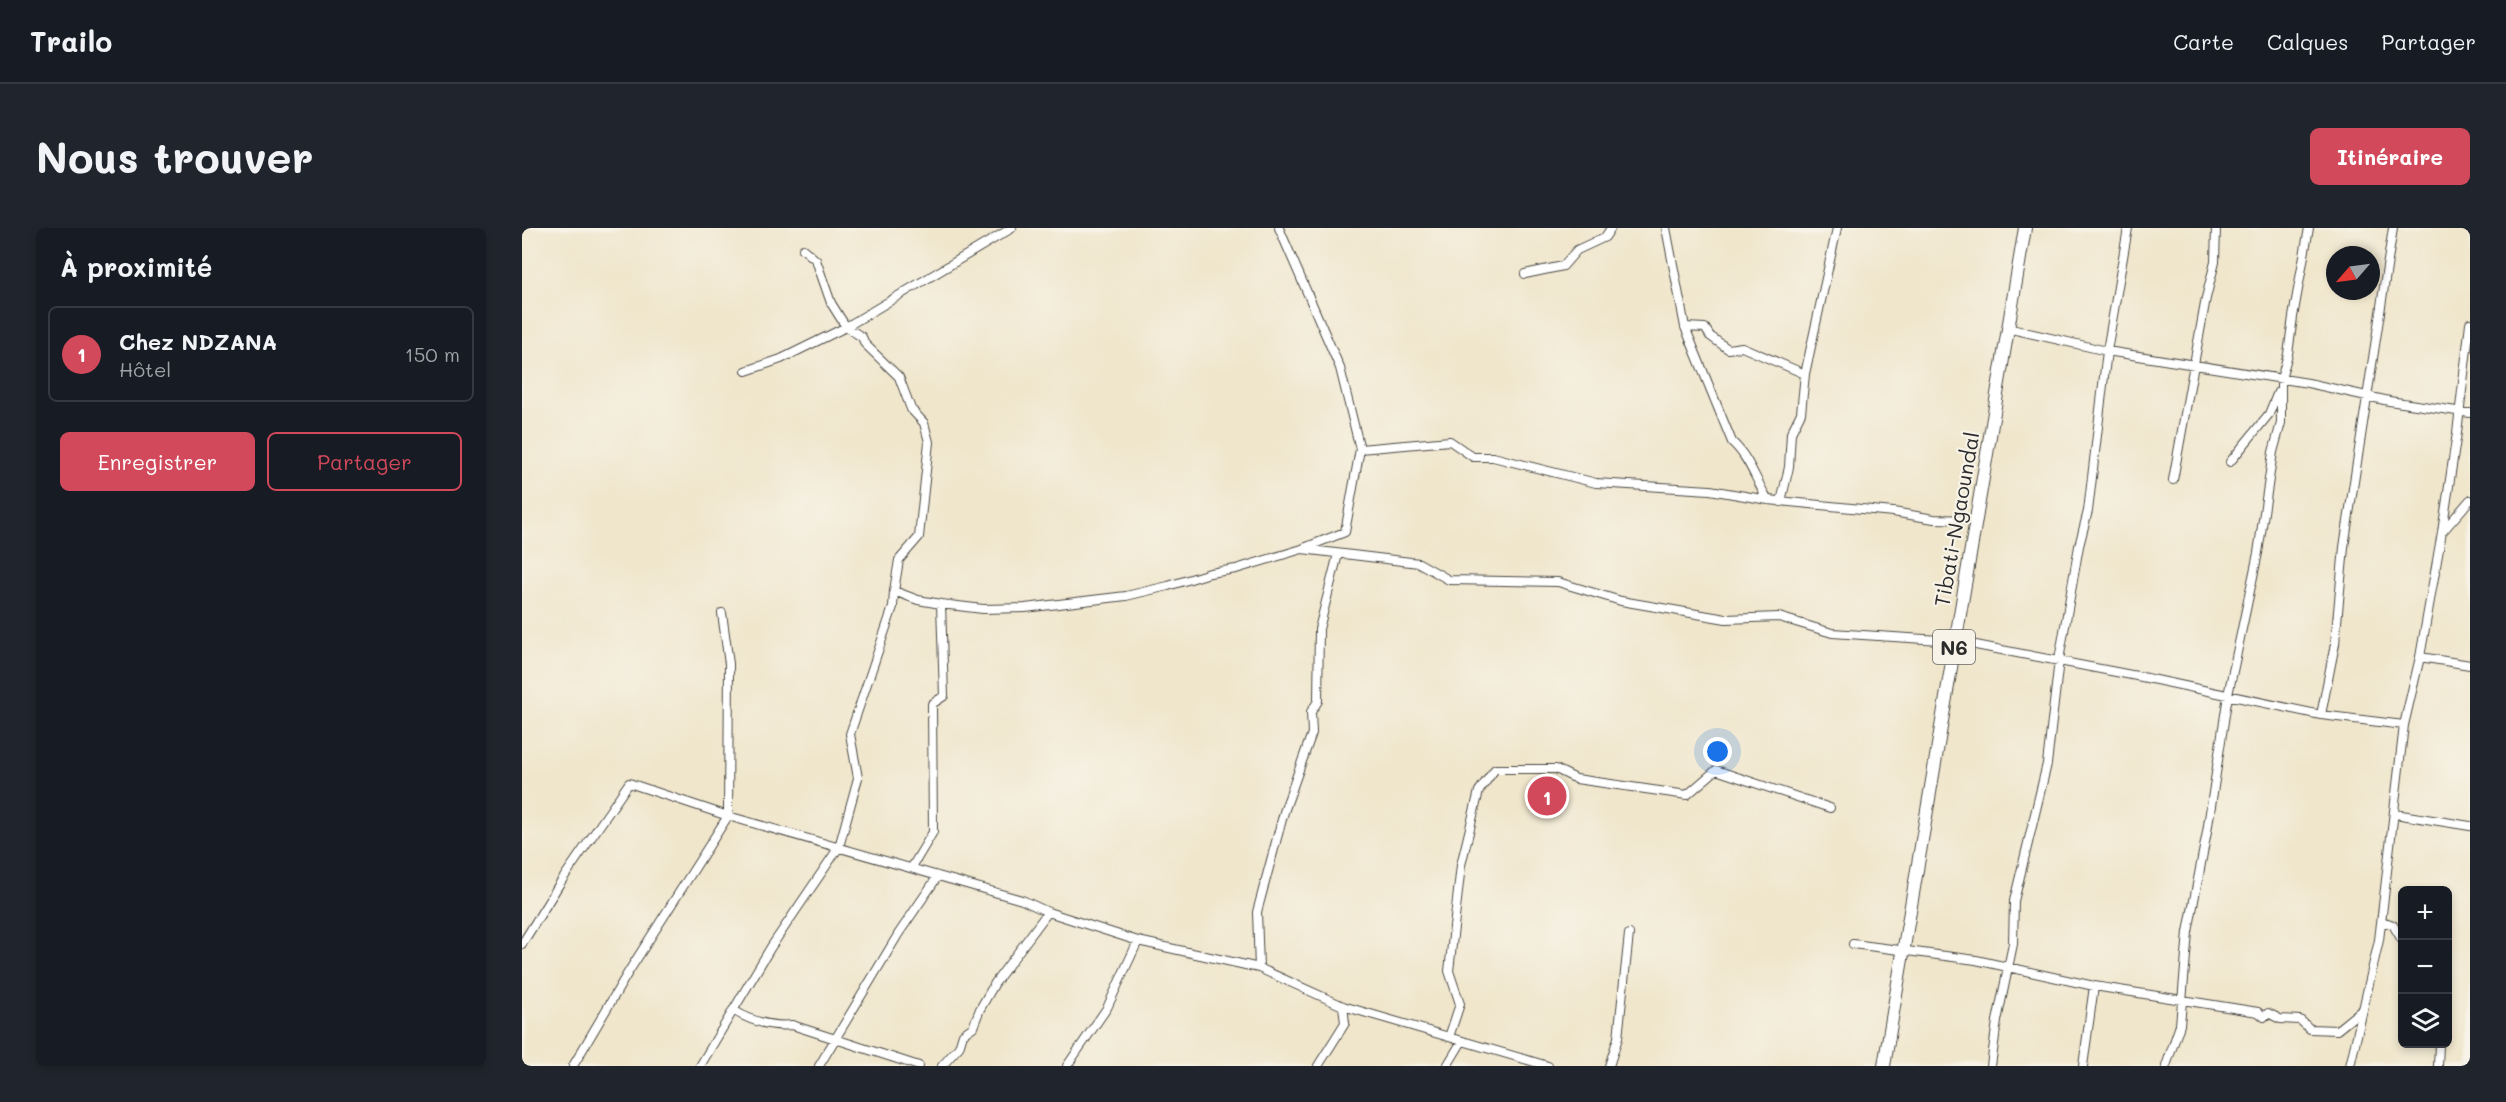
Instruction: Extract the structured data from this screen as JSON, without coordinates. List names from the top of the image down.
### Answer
{
  "streets": {
    "highway": ["Tibati-Ngaoundal", "N6"]
  },
  "north": "bottom left",
  "page": {
    "header": "Trailo",
    "nav": ["Carte", "Calques", "Partager"],
    "buttons": [
      "Itinéraire",
      ["Enregistrer", "Partager"]
    ],
    "title": "Nous trouver",
    "heading": "À proximité",
    "list": [
      {
        "mark": "1",
        "name": "Chez NDZANA",
        "note": "Hôtel",
        "value": "150 m"
      }
    ],
    "pins": "1",
    "map_buttons": ["+", "−"]
  }
}
